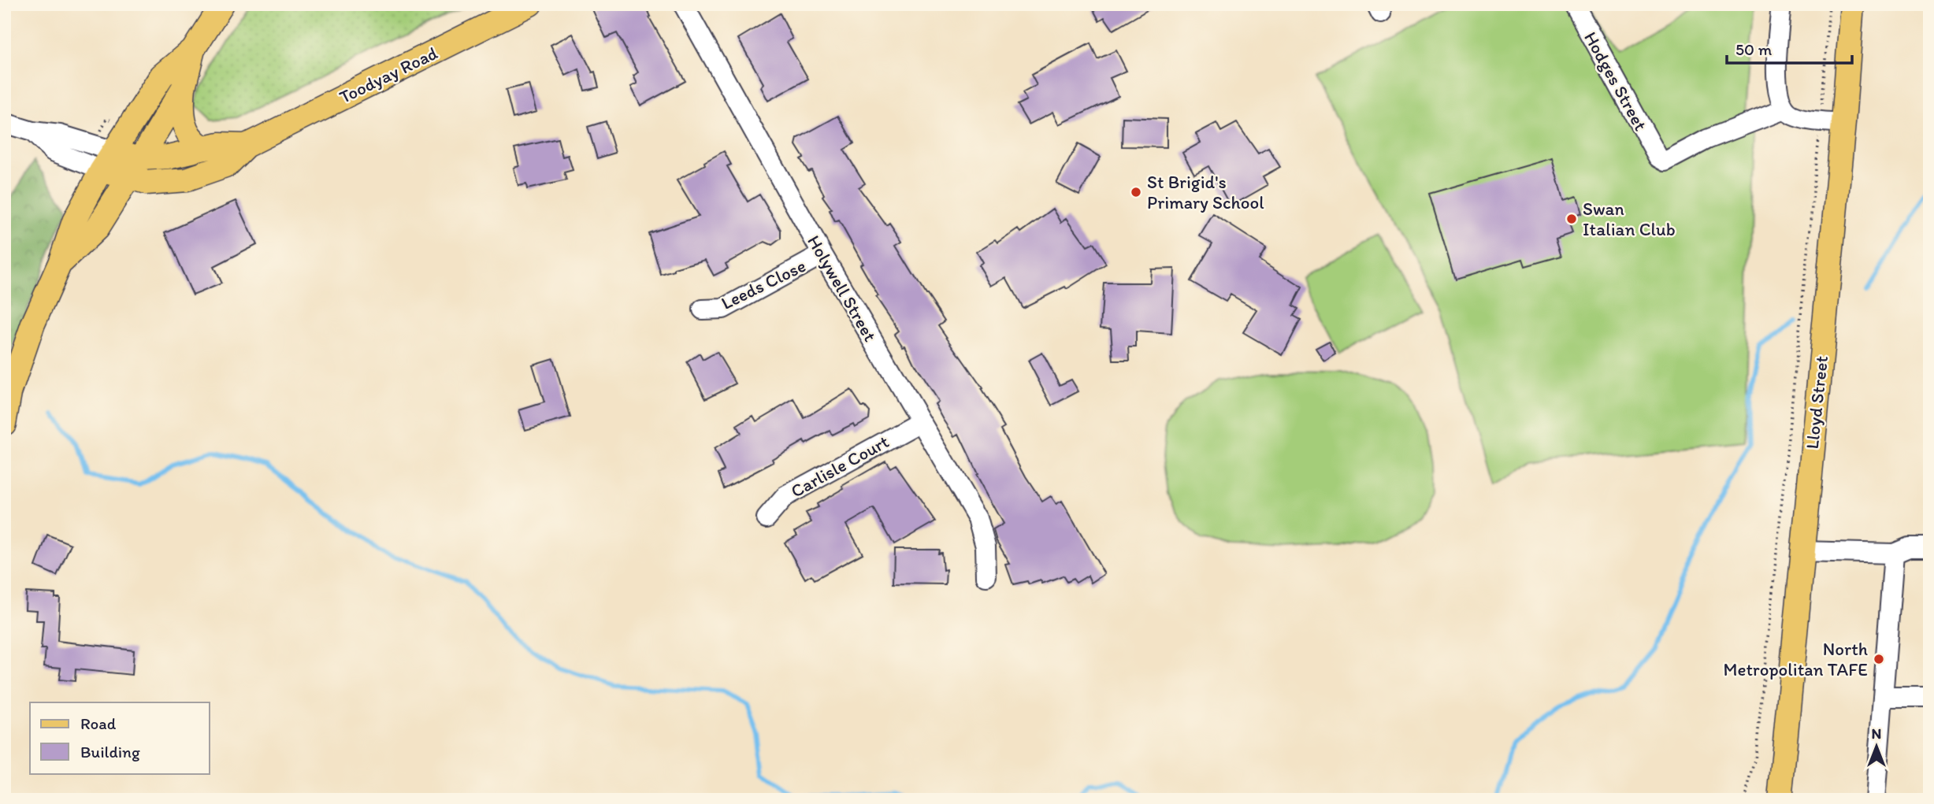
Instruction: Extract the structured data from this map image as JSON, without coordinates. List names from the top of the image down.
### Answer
{
  "streets": {
    "main road": ["Toodyay Road", "Lloyd Street"],
    "street": [
      "Hodges Street",
      "Leeds Close",
      "Holywell Street",
      "Carlisle Court"
    ]
  },
  "crossings": [
    ["Leeds Close", "Holywell Street"],
    ["Holywell Street", "Carlisle Court"]
  ],
  "places": ["St Brigid's Primary School", "Swan Italian Club", "North Metropolitan TAFE"],
  "legend": ["Road", "Building"],
  "scale_bar": "50 m",
  "north": "top"
}
